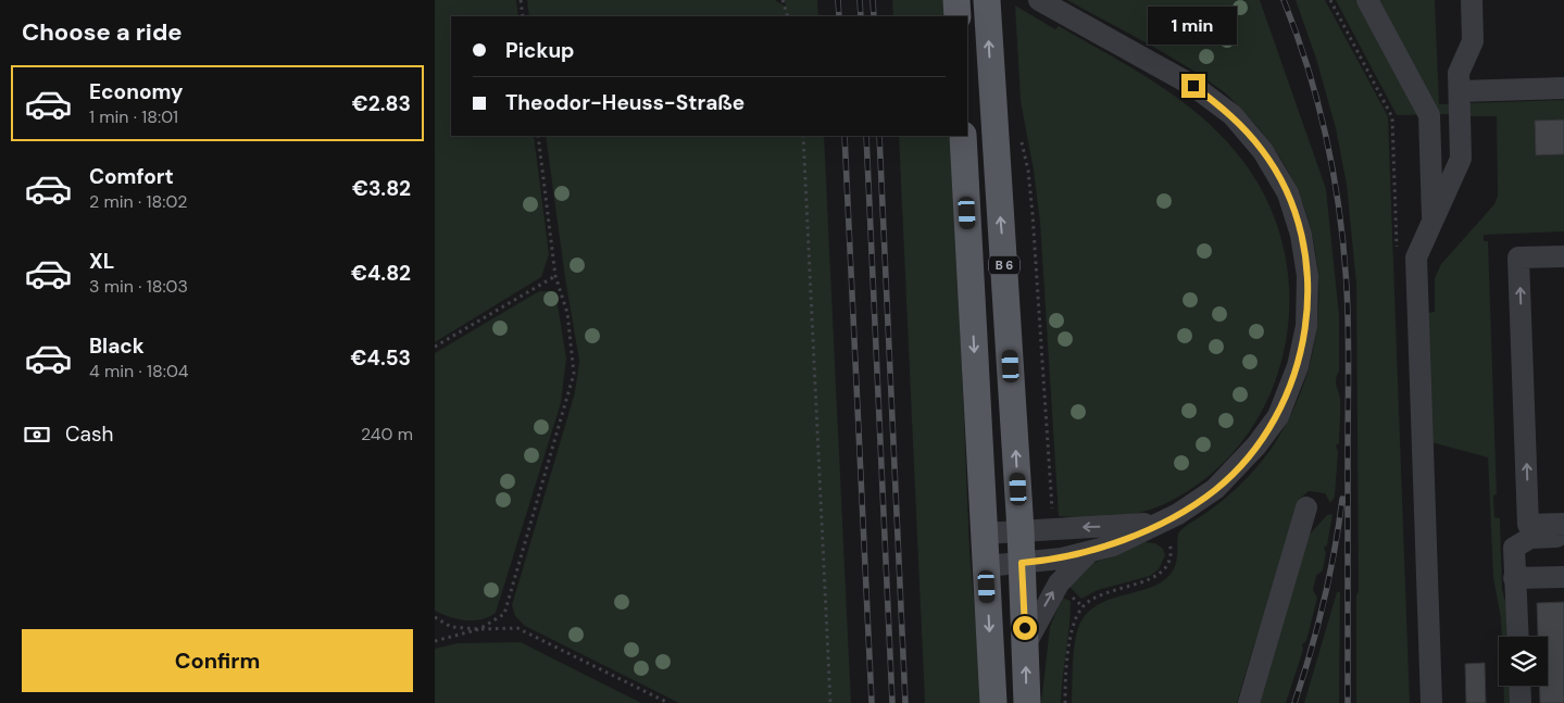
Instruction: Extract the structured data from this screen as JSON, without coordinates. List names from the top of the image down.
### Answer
{
  "streets": {
    "main road": ["B 6"]
  },
  "page": {
    "heading": "Choose a ride",
    "bubble": "1 min",
    "banner": ["Pickup", "Theodor-Heuss-Straße"],
    "list": [
      {
        "name": "Economy",
        "note": "1 min · 18:01",
        "value": "€2.83"
      },
      {
        "name": "Comfort",
        "note": "2 min · 18:02",
        "value": "€3.82"
      },
      {
        "name": "XL",
        "note": "3 min · 18:03",
        "value": "€4.82"
      },
      {
        "name": "Black",
        "note": "4 min · 18:04",
        "value": "€4.53"
      }
    ],
    "pay": ["Cash", "240 m"],
    "buttons": "Confirm"
  }
}
